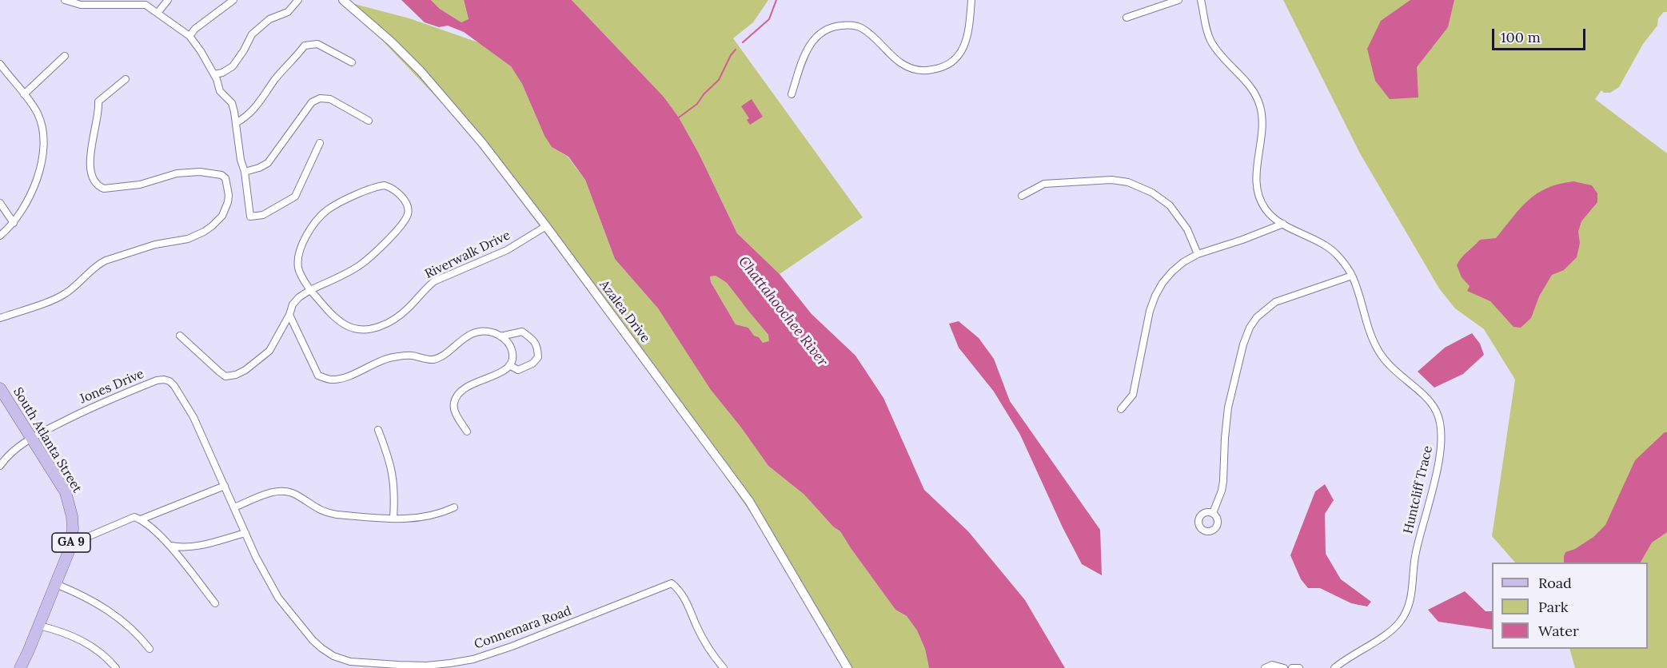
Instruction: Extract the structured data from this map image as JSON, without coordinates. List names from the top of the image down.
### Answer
{
  "streets": {
    "main road": ["South Atlanta Street", "GA 9"],
    "street": [
      "Riverwalk Drive",
      "Azalea Drive",
      "Jones Drive",
      "Huntcliff Trace",
      "Connemara Road"
    ]
  },
  "crossings": [
    ["Riverwalk Drive", "Azalea Drive"],
    ["Jones Drive", "South Atlanta Street"],
    ["Jones Drive", "Connemara Road"]
  ],
  "water": ["Chattahoochee River"],
  "legend": ["Road", "Park", "Water"],
  "scale_bar": "100 m"
}
